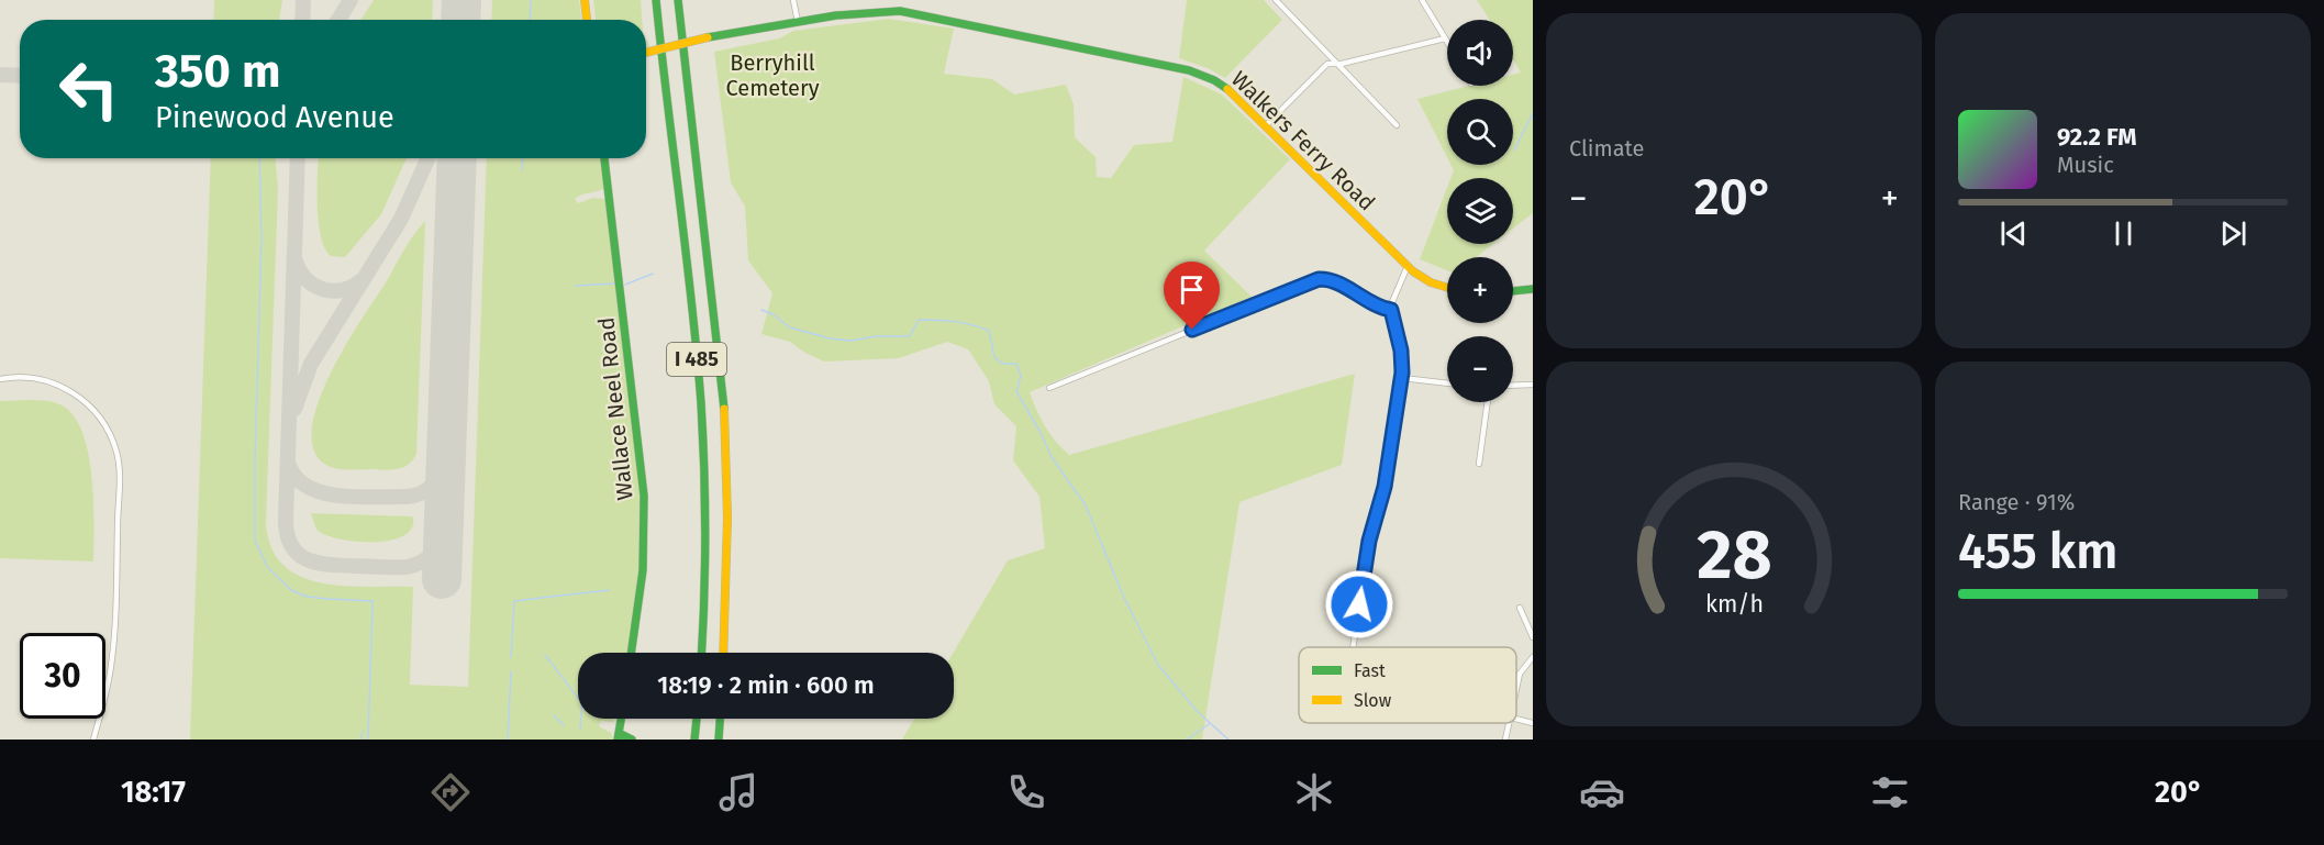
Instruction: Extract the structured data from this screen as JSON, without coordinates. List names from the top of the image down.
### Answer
{
  "streets": {
    "main road": ["Walkers Ferry Road", "I 485", "Wallace Neel Road"]
  },
  "parks": ["Berryhill Cemetery"],
  "legend": ["Fast", "Slow"],
  "page": {
    "tile": [
      "Climate",
      ["Range · 91%", "455 km"]
    ],
    "map_buttons": ["+", "−"],
    "turn": ["350 m", "Pinewood Avenue"],
    "song": ["92.2 FM", "Music"],
    "heat": ["−", "20°", "+"],
    "limit": "30",
    "trip": "18:19 · 2 min · 600 m",
    "tabs": ["18:17", "20°"],
    "gauge": ["28", "km/h"]
  }
}
